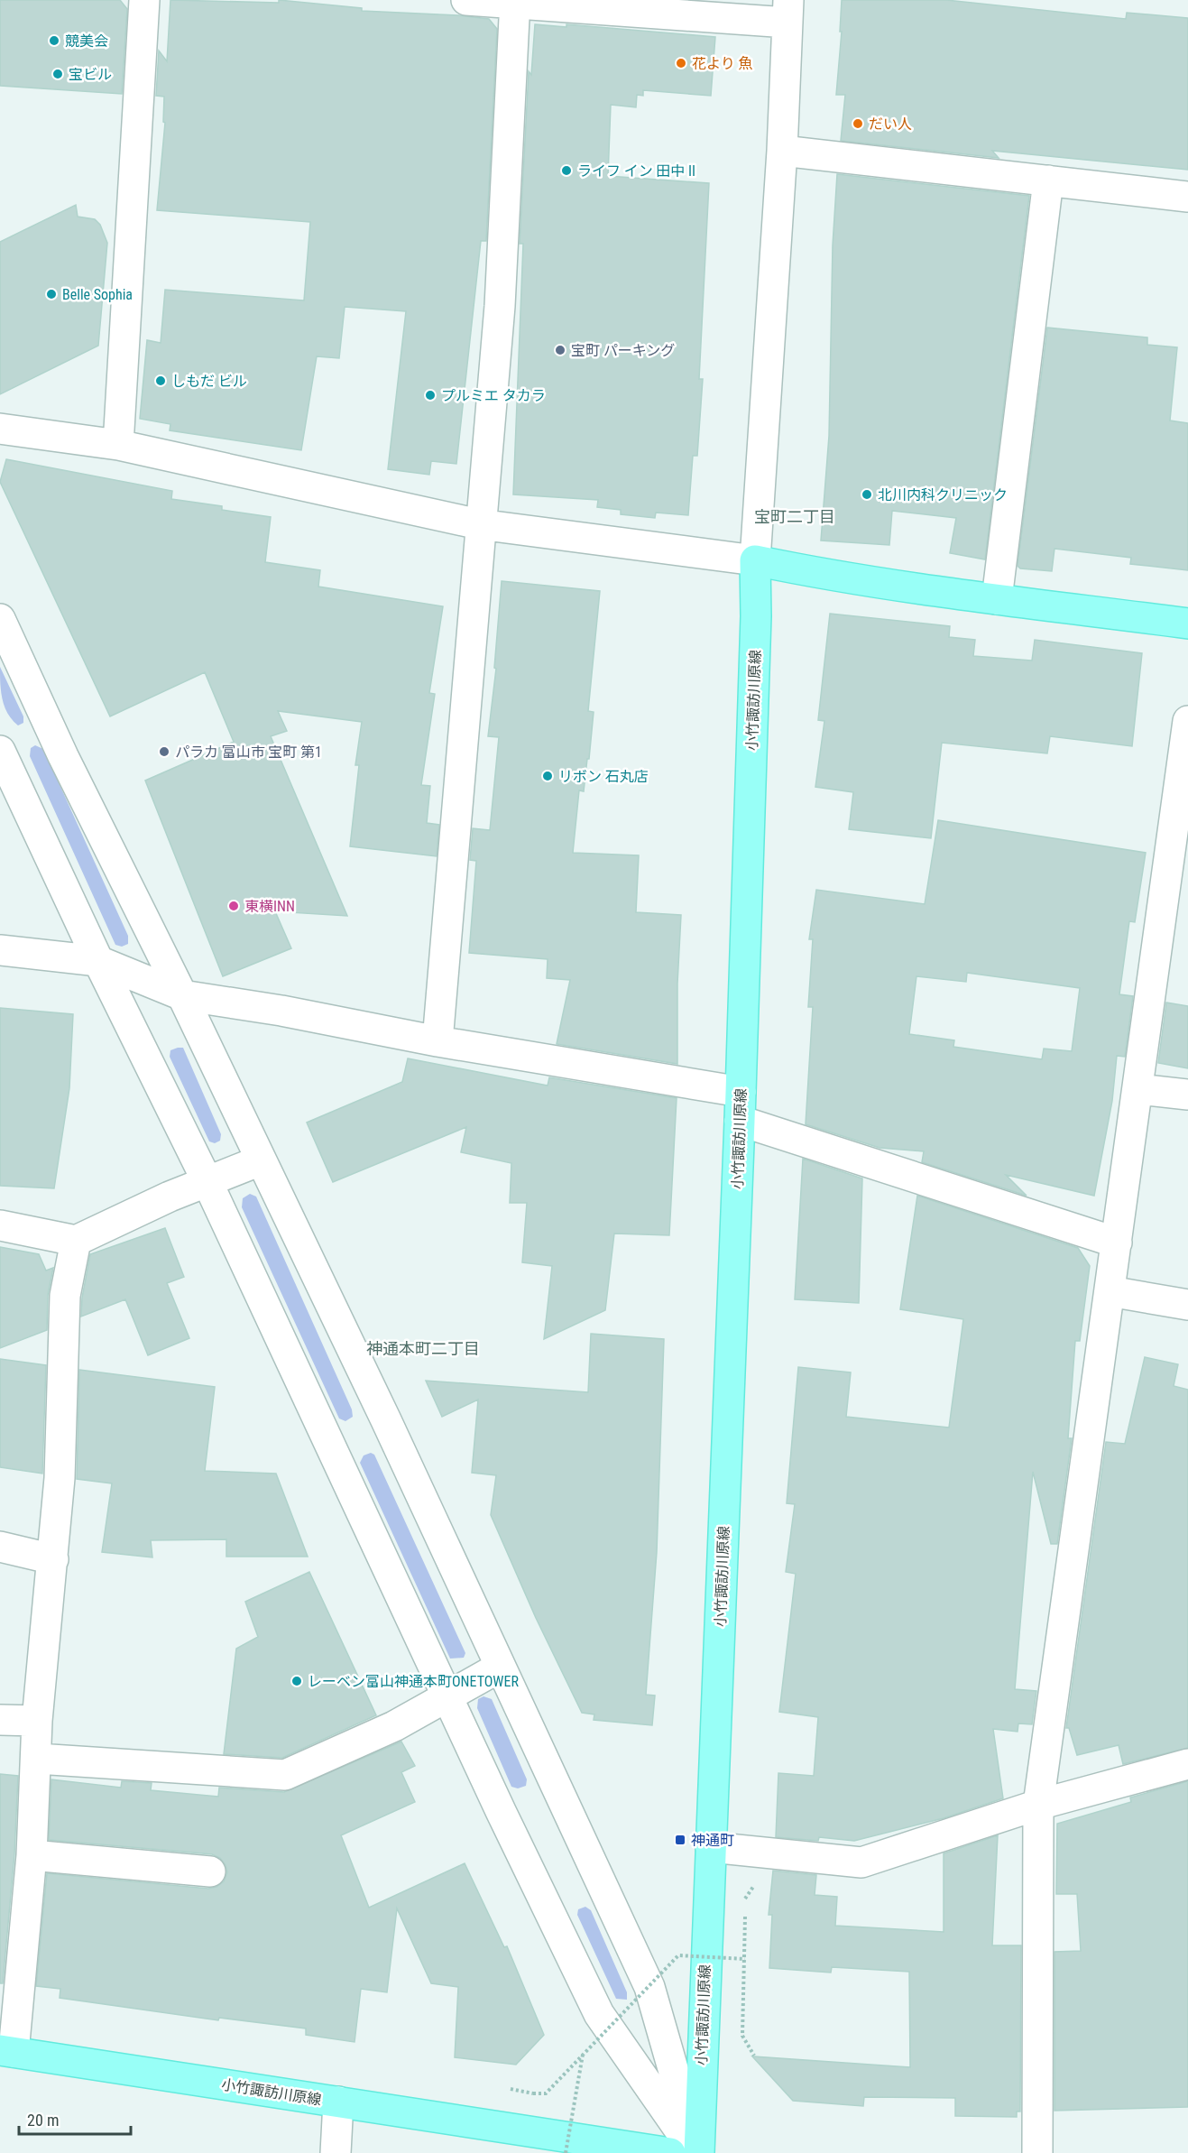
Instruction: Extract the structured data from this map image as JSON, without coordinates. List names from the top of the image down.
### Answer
{
  "streets": {
    "main road": ["小竹諏訪川原線"]
  },
  "districts": ["宝町二丁目", "神通本町二丁目"],
  "places": {
    "other": [
      "競美会",
      "花より 魚",
      "宝ビル",
      "だい人",
      "ライフ イン 田中 II",
      "Belle Sophia",
      "宝町 パーキング",
      "しもだ ビル",
      "プルミエ タカラ",
      "北川内科クリニック",
      "パラカ 富山市 宝町 第1",
      "リボン 石丸店",
      "東横INN",
      "レーベン富山神通本町ONETOWER"
    ],
    "transit": ["神通町"]
  },
  "scale_bar": "20 m"
}
